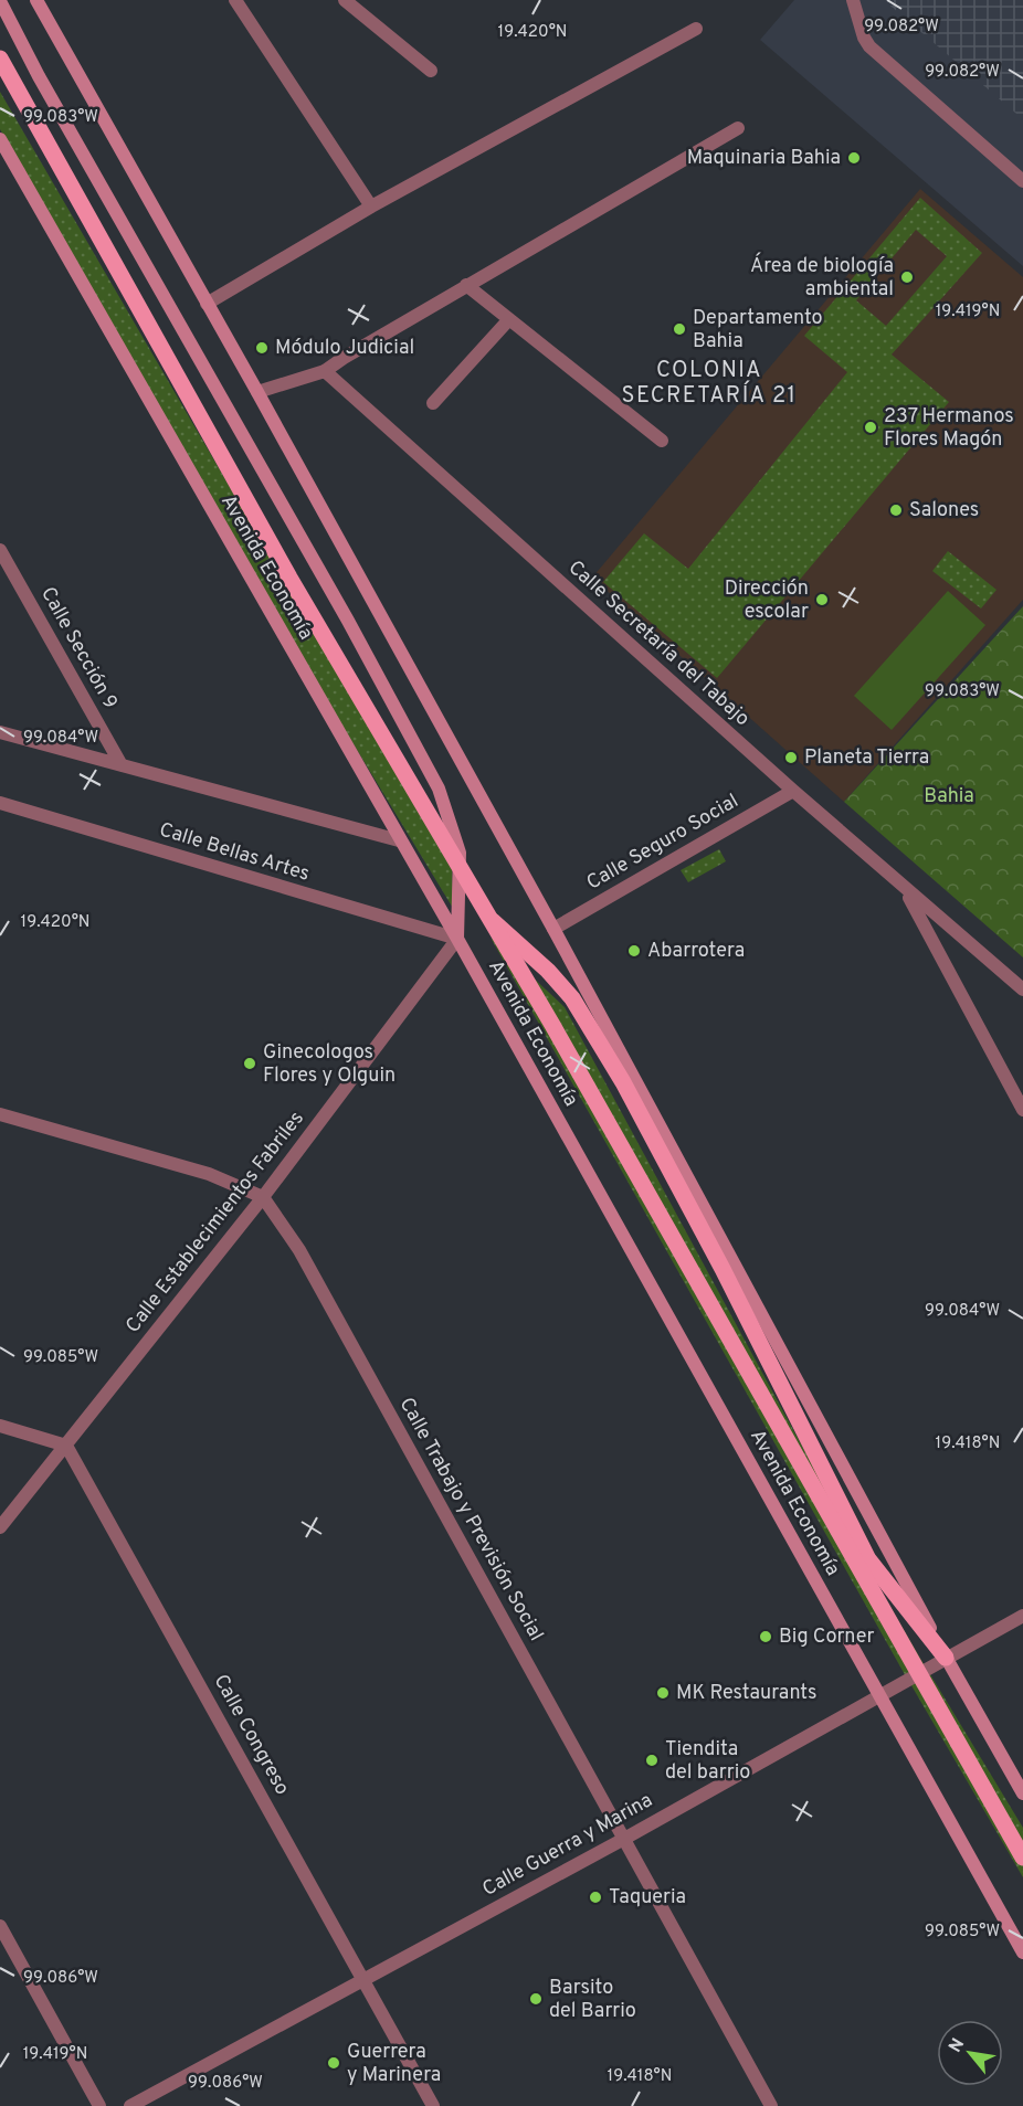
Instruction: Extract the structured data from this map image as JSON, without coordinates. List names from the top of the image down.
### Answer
{
  "streets": {
    "main road": ["Avenida Economía"],
    "street": [
      "Calle Secretaría del Tabajo",
      "Calle Sección 9",
      "Calle Seguro Social",
      "Calle Bellas Artes",
      "Calle Establecimientos Fabriles",
      "Calle Trabajo y Previsión Social",
      "Calle Congreso",
      "Calle Guerra y Marina"
    ]
  },
  "crossings": [
    ["Avenida Economía", "Calle Bellas Artes"],
    ["Avenida Economía", "Calle Establecimientos Fabriles"],
    ["Avenida Economía", "Calle Guerra y Marina"],
    ["Calle Secretaría del Tabajo", "Calle Seguro Social"],
    ["Calle Bellas Artes", "Calle Establecimientos Fabriles"],
    ["Calle Establecimientos Fabriles", "Calle Trabajo y Previsión Social"],
    ["Calle Establecimientos Fabriles", "Calle Congreso"],
    ["Calle Trabajo y Previsión Social", "Calle Guerra y Marina"],
    ["Calle Congreso", "Calle Guerra y Marina"]
  ],
  "districts": ["COLONIA SECRETARÍA 21"],
  "parks": ["Bahia"],
  "places": [
    "Maquinaria Bahia",
    "Área de biología ambiental",
    "Departamento Bahia",
    "Módulo Judicial",
    "237 Hermanos Flores Magón",
    "Salones",
    "Dirección escolar",
    "Planeta Tierra",
    "Abarrotera",
    "Ginecologos Flores y Olguin",
    "Big Corner",
    "MK Restaurants",
    "Tiendita del barrio",
    "Taqueria",
    "Barsito del Barrio",
    "Guerrera y Marinera"
  ],
  "north": "top left",
  "coordinates": [
    "99.082°W",
    "19.420°N",
    "99.083°W",
    "19.419°N",
    "99.084°W",
    "99.085°W",
    "19.418°N",
    "99.086°W"
  ]
}
